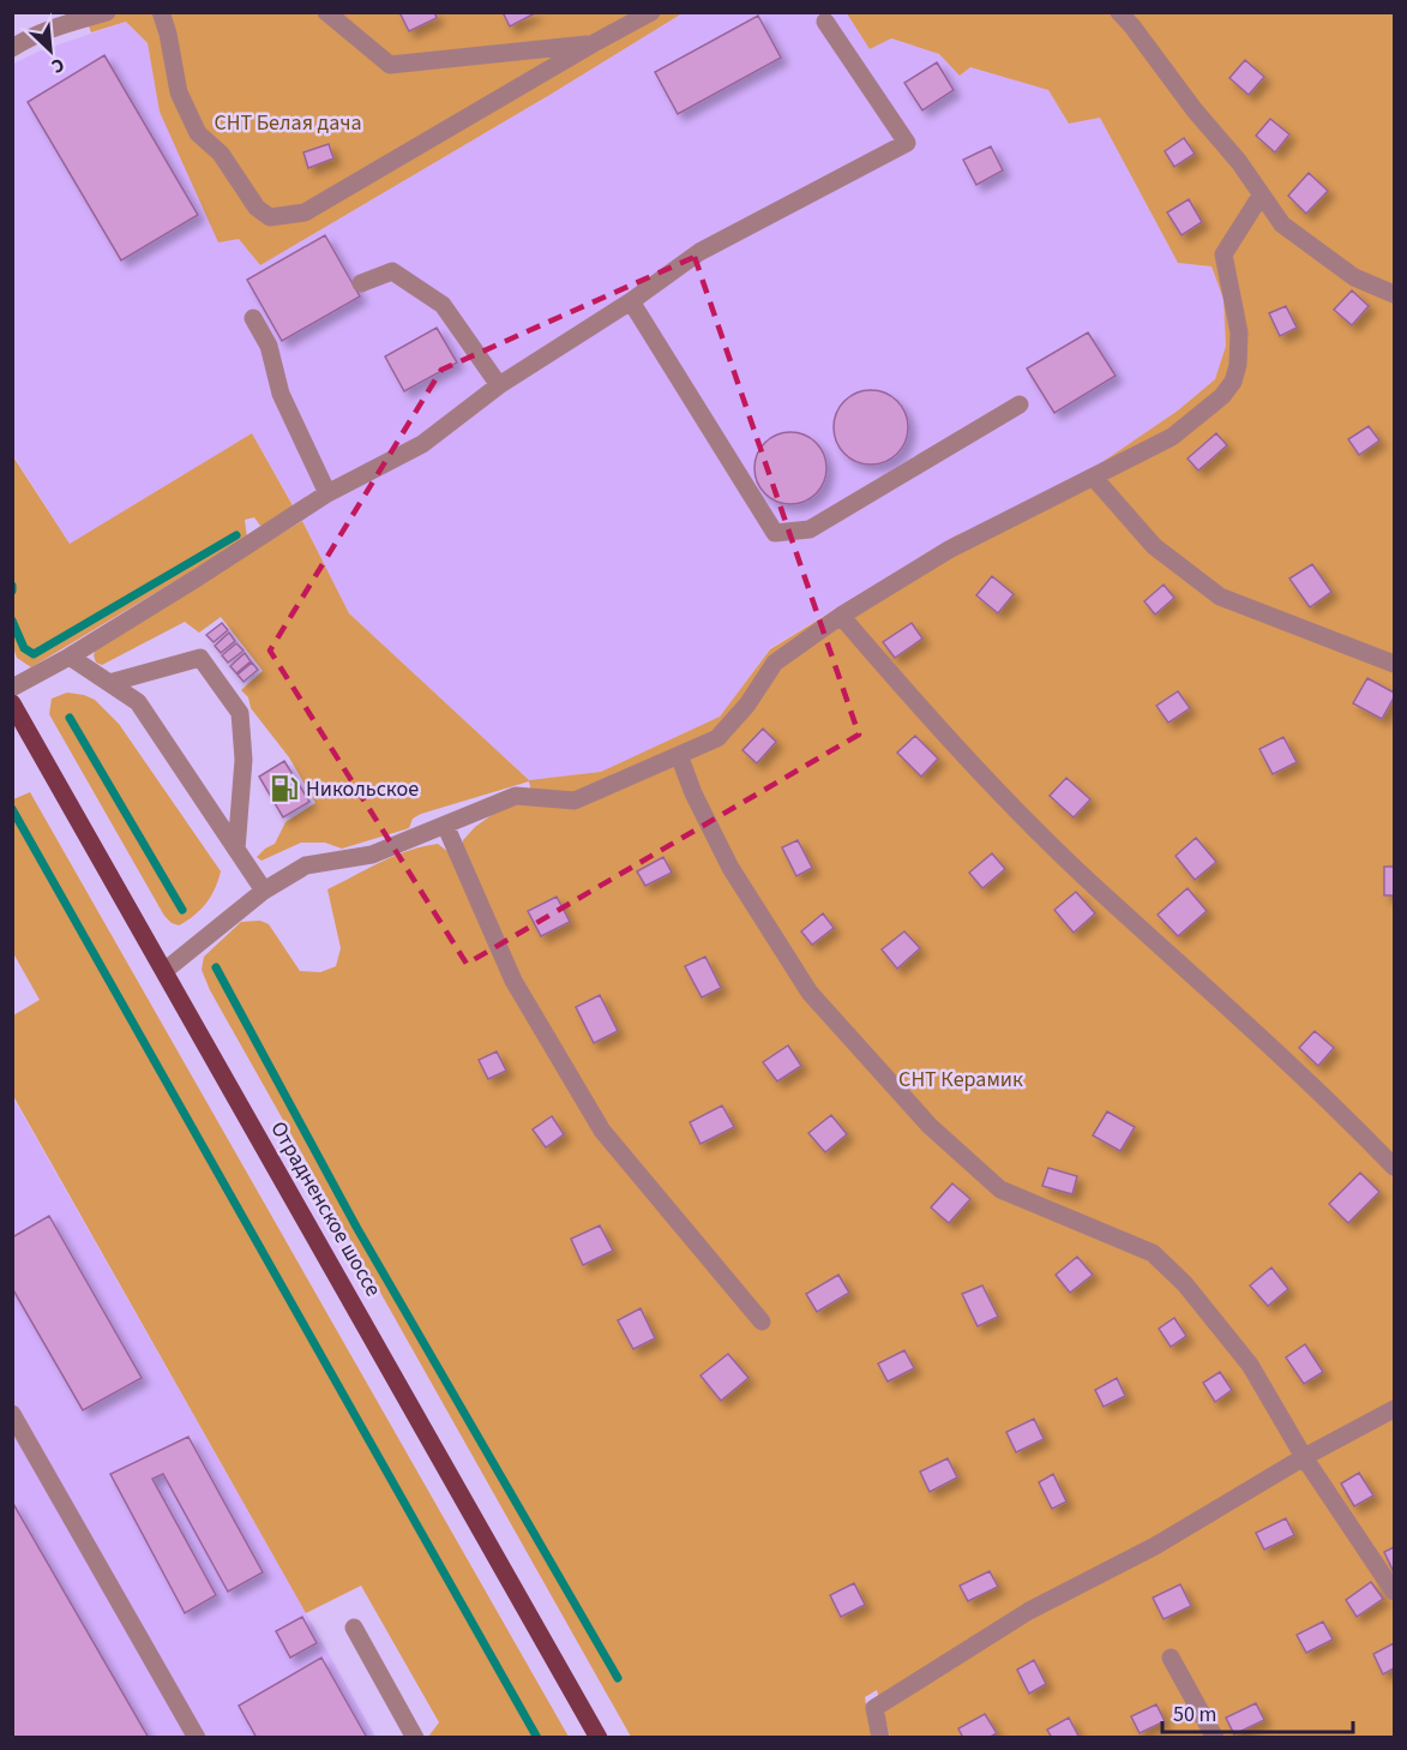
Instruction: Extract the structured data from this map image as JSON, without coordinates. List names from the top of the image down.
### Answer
{
  "streets": {
    "main road": ["Отрадненское шоссе"]
  },
  "parks": ["СНТ Белая дача", "СНТ Керамик"],
  "places": {
    "fuel station": ["Никольское"]
  },
  "scale_bar": "50 m",
  "north": "bottom right"
}
